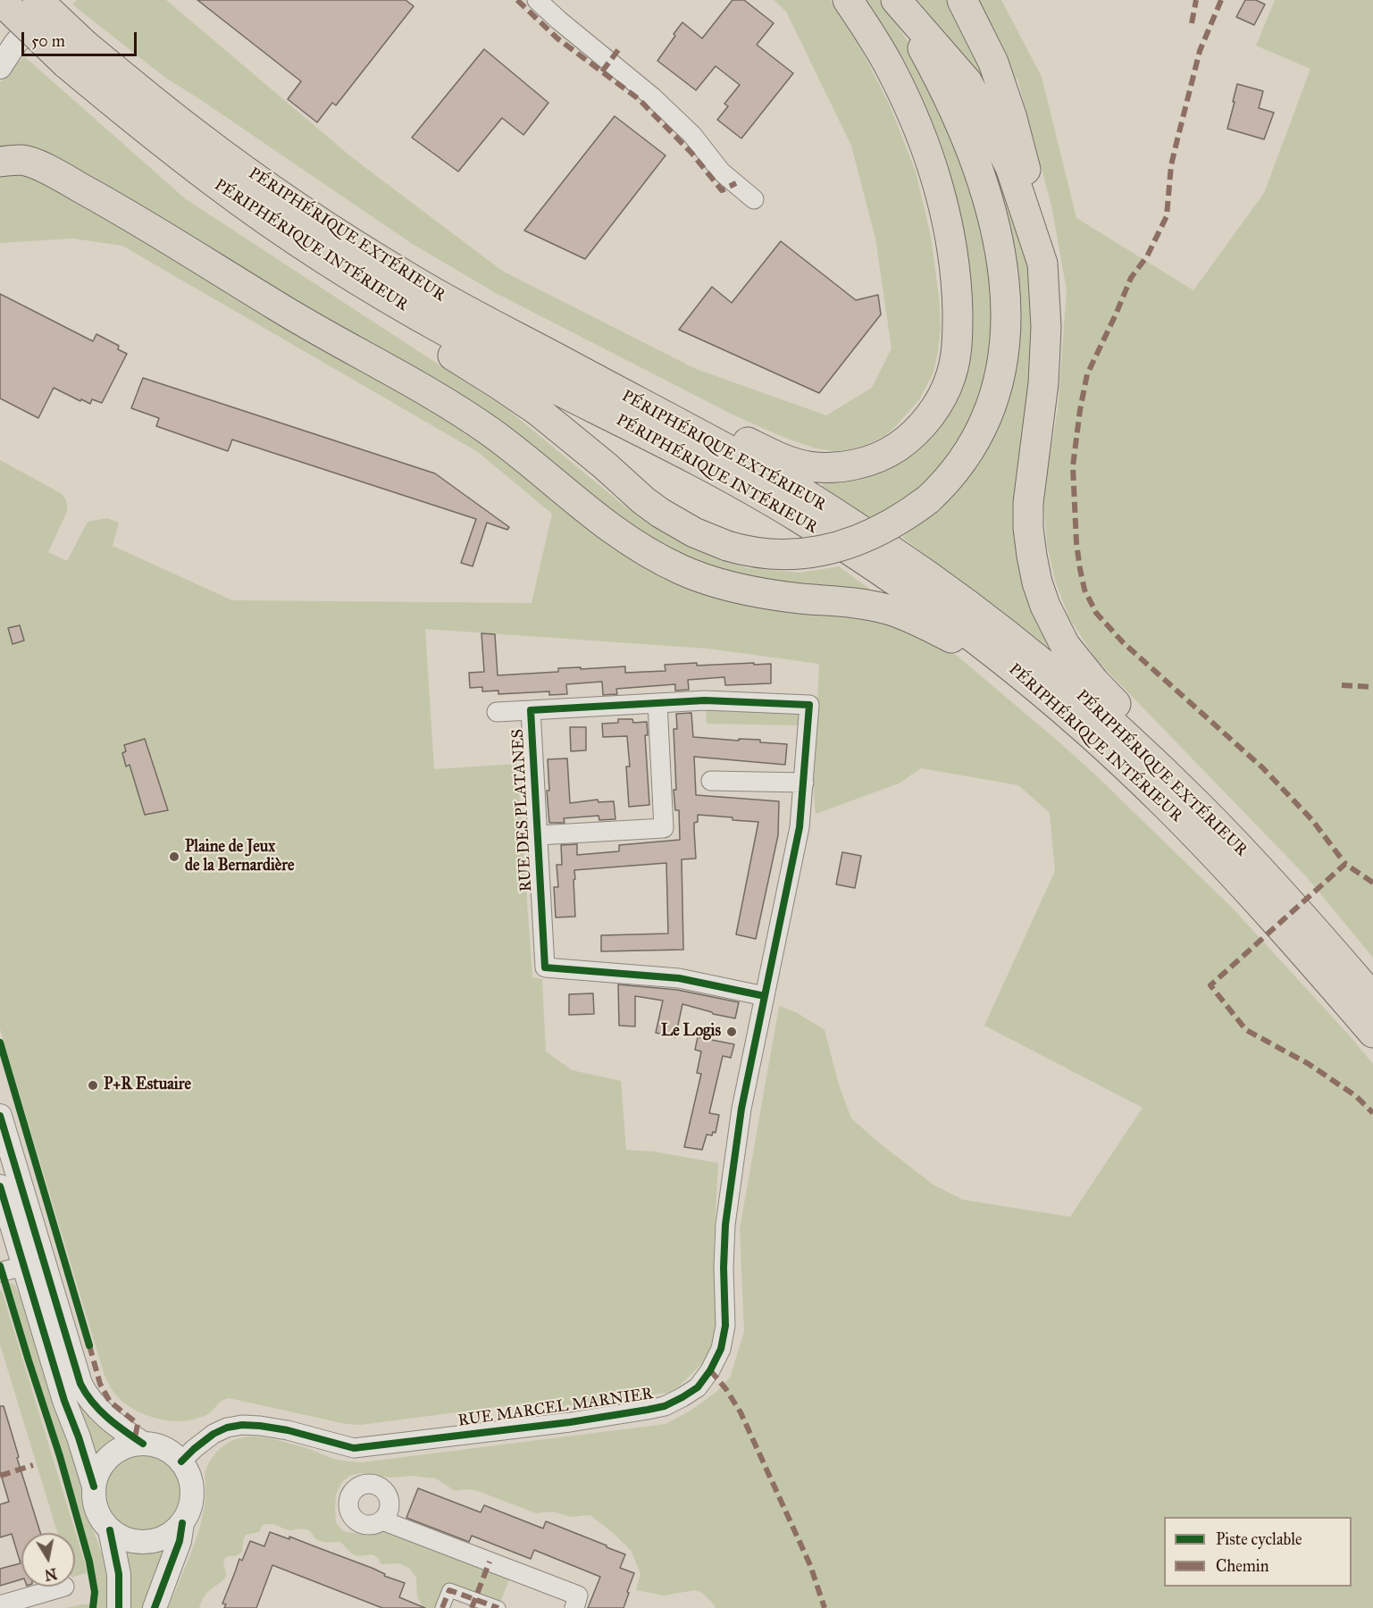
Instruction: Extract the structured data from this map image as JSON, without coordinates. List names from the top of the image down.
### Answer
{
  "streets": {
    "highway": ["PÉRIPHÉRIQUE EXTÉRIEUR", "PÉRIPHÉRIQUE INTÉRIEUR"],
    "street": ["RUE DES PLATANES", "RUE MARCEL MARNIER"]
  },
  "crossings": [
    ["PÉRIPHÉRIQUE EXTÉRIEUR", "PÉRIPHÉRIQUE INTÉRIEUR"],
    ["RUE DES PLATANES", "RUE MARCEL MARNIER"]
  ],
  "places": ["Plaine de Jeux de la Bernardière", "Le Logis", "P+R Estuaire"],
  "legend": ["Piste cyclable", "Chemin"],
  "scale_bar": "50 m",
  "north": "bottom"
}
